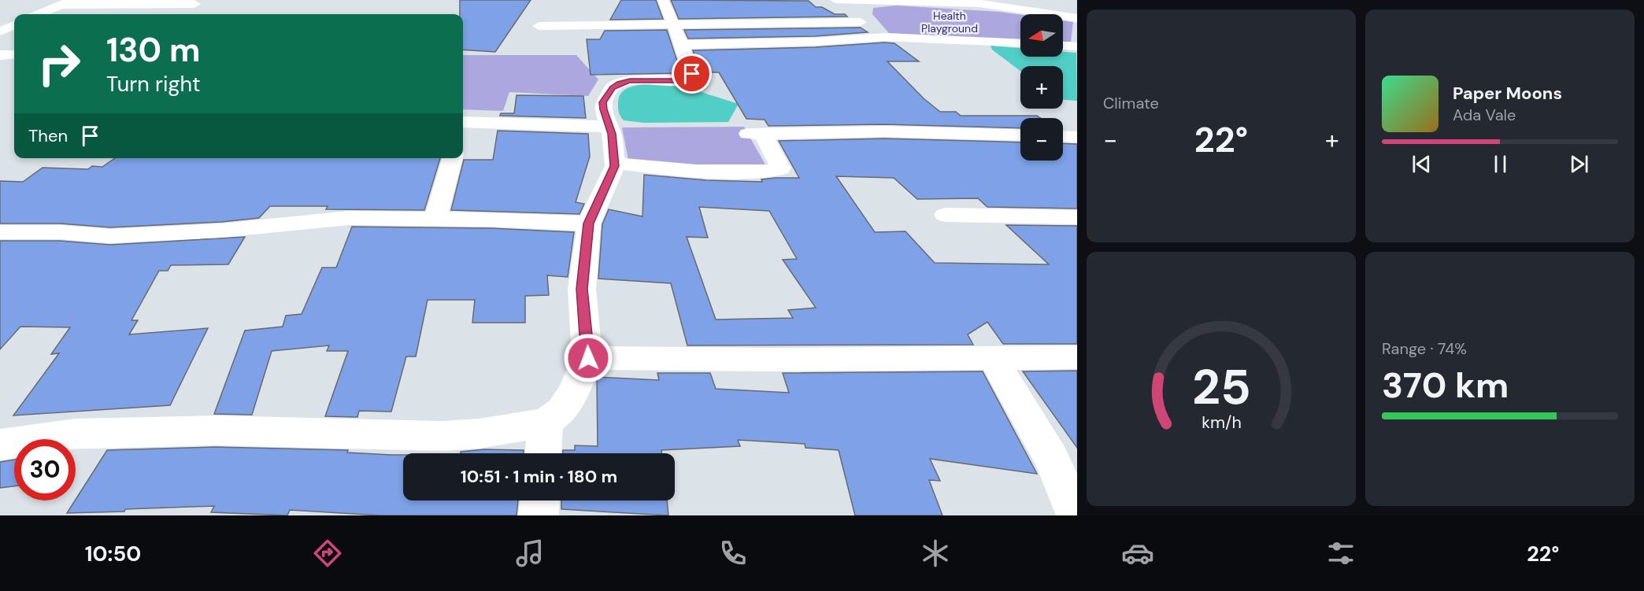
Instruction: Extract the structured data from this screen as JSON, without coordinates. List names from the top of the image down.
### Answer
{
  "parks": ["Health Playground"],
  "north": "left",
  "page": {
    "tile": [
      "Climate",
      ["Range · 74%", "370 km"]
    ],
    "map_buttons": ["+", "−"],
    "turn": ["130 m", "Turn right"],
    "song": ["Paper Moons", "Ada Vale"],
    "then": "Then",
    "heat": ["−", "22°", "+"],
    "limit": "30",
    "trip": "10:51 · 1 min · 180 m",
    "tabs": ["10:50", "22°"],
    "gauge": ["25", "km/h"]
  }
}
